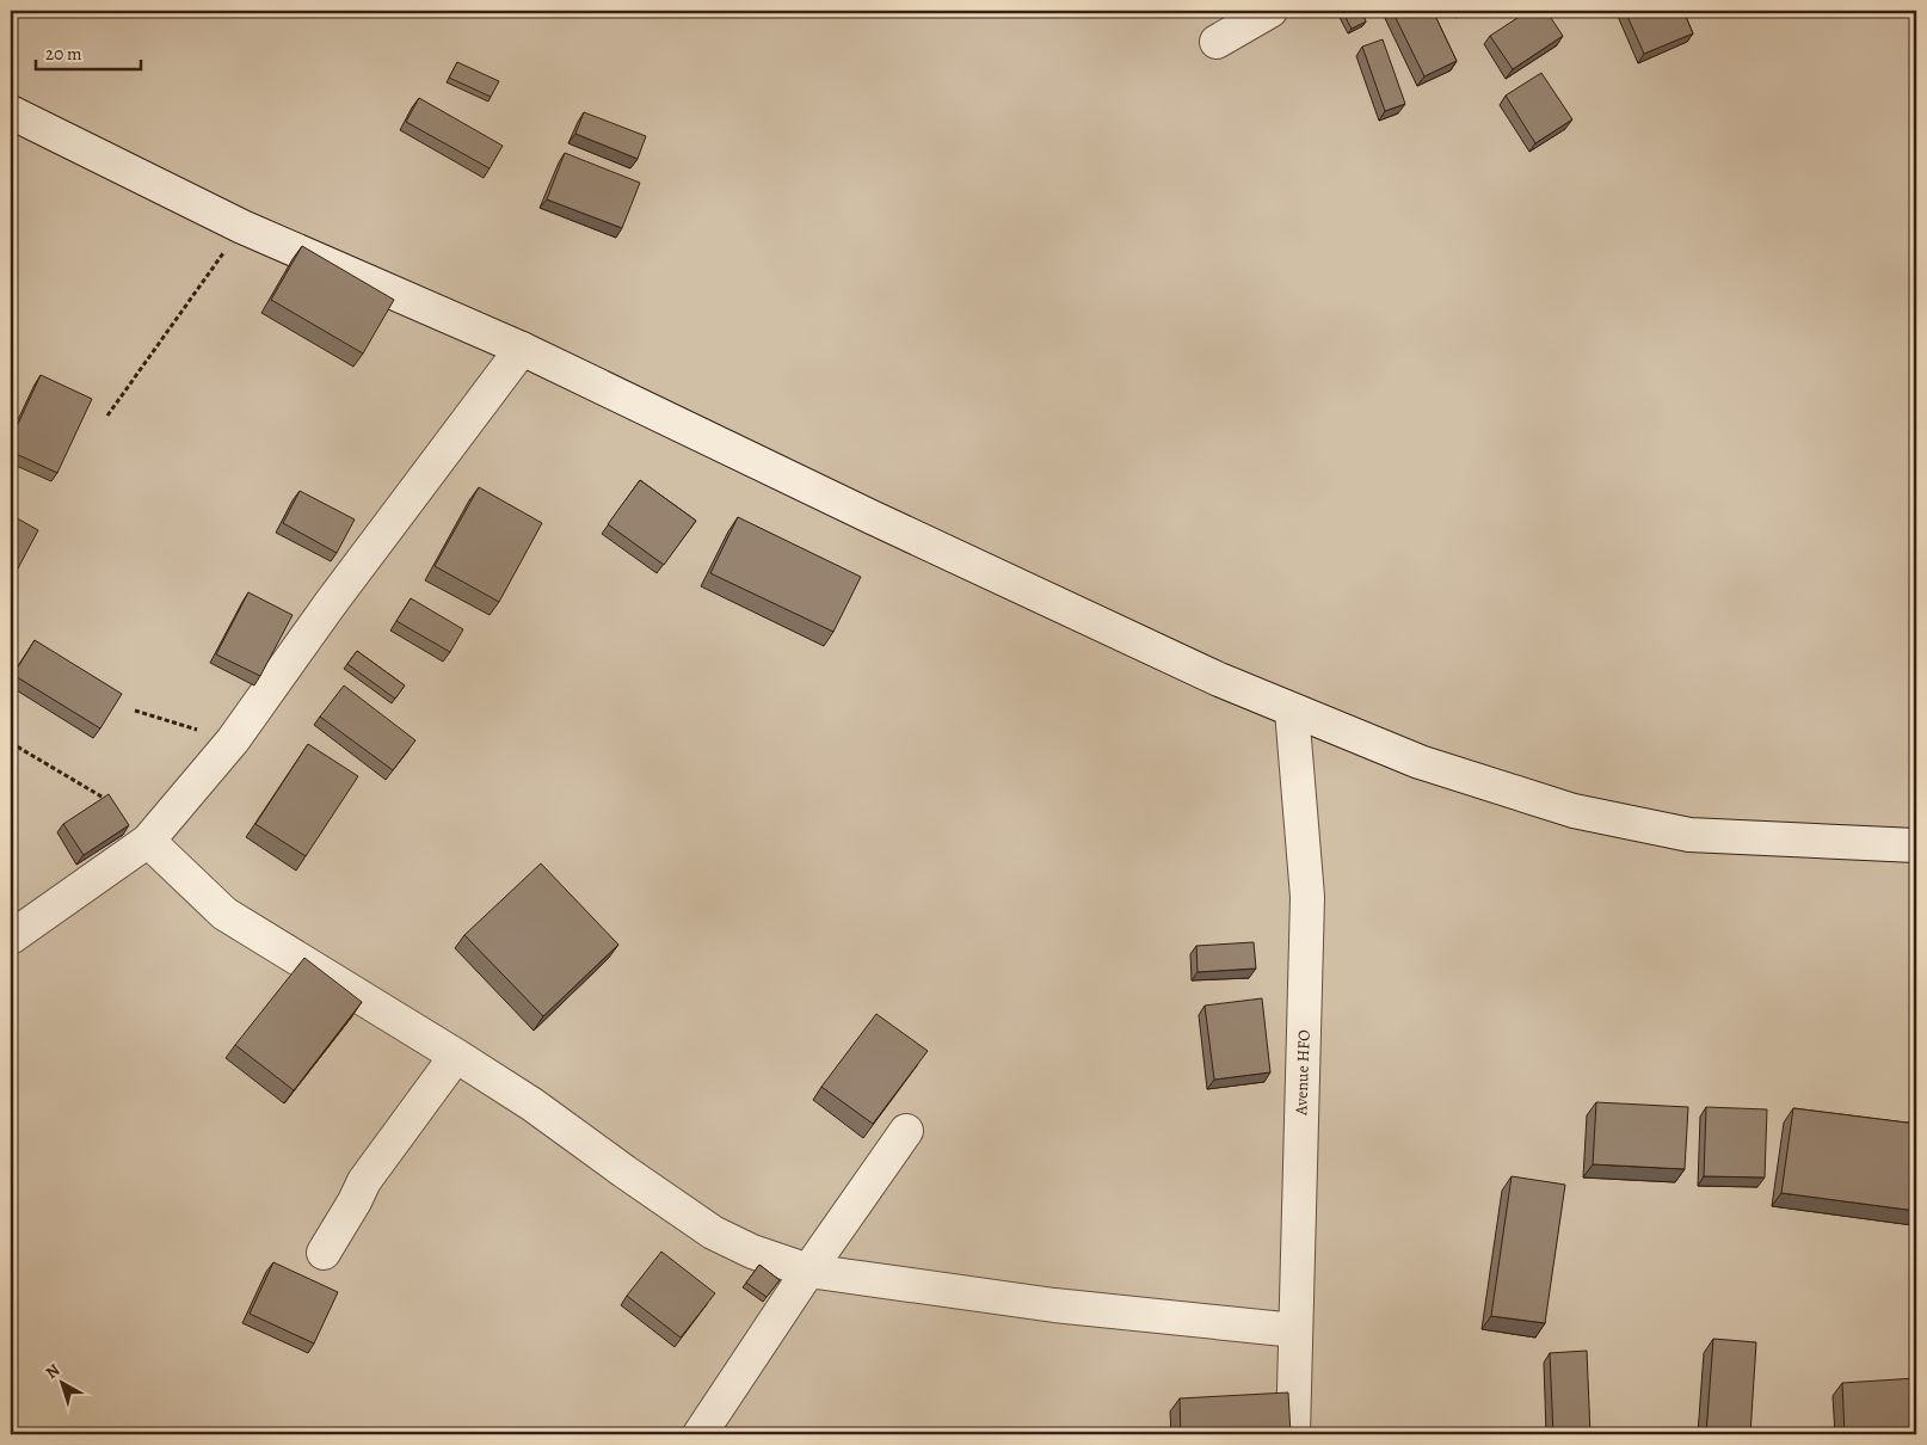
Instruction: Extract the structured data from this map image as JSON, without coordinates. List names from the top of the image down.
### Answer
{
  "streets": {
    "street": ["Avenue HFO"]
  },
  "scale_bar": "20 m",
  "north": "top left"
}
